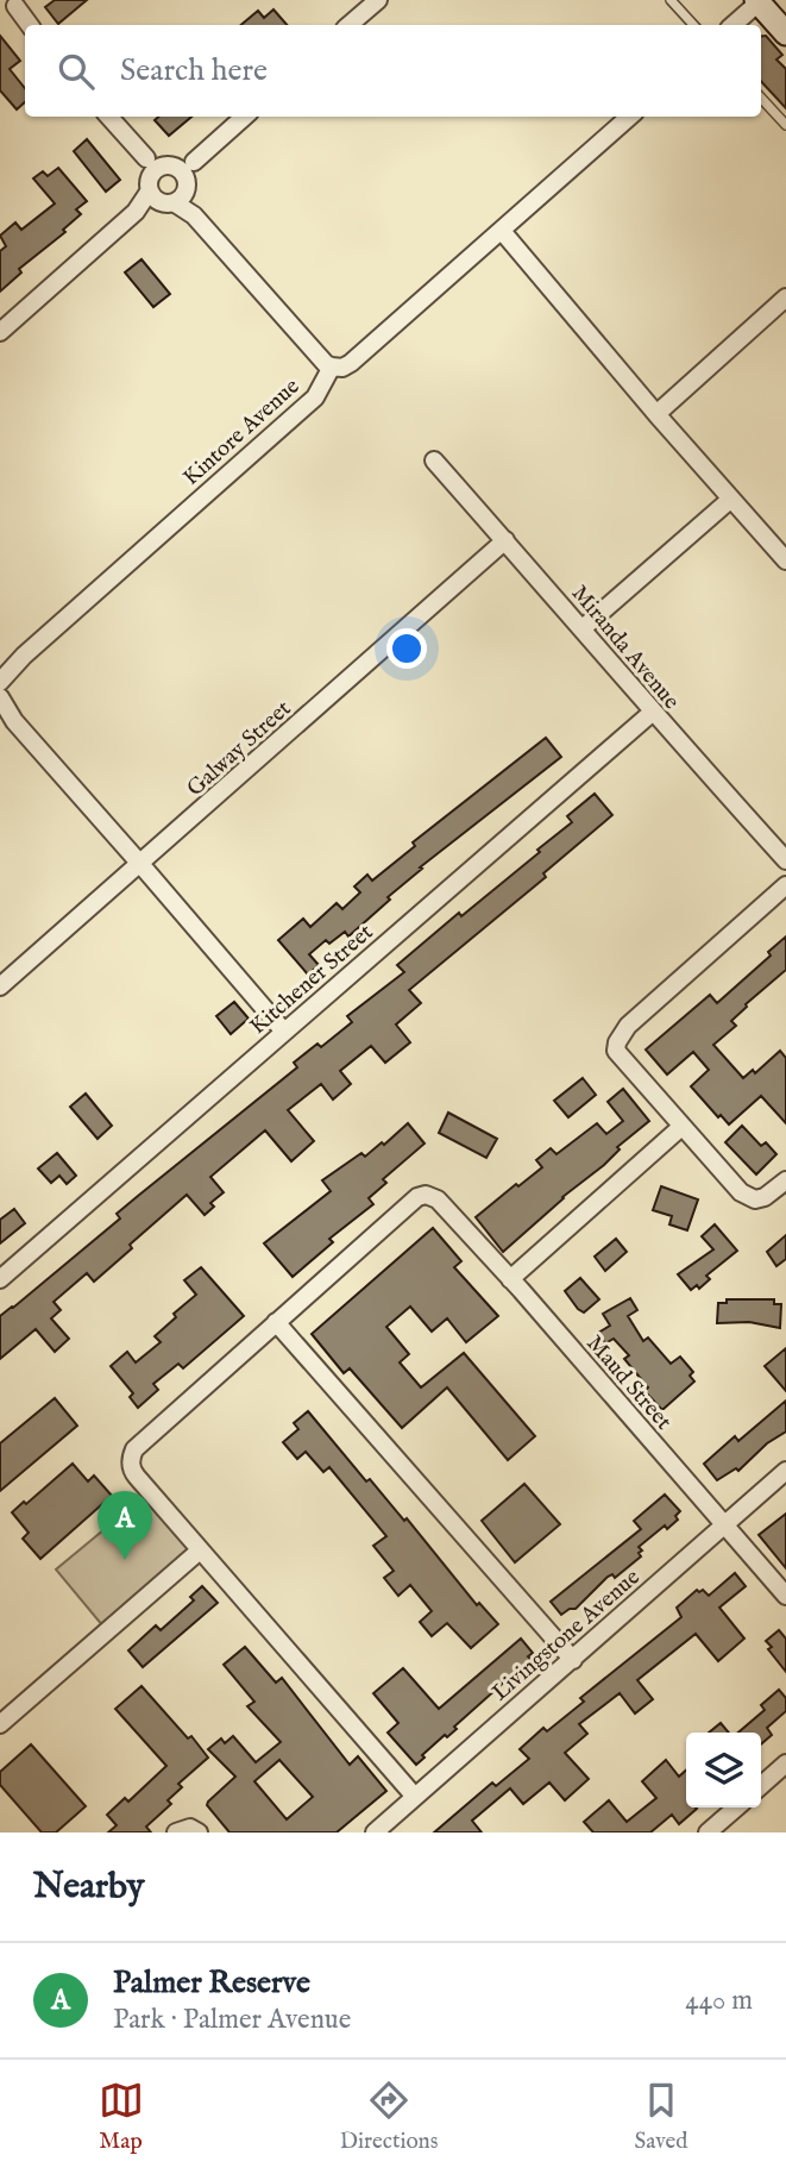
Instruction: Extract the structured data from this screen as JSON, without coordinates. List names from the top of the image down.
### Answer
{
  "streets": {
    "street": [
      "Kintore Avenue",
      "Miranda Avenue",
      "Galway Street",
      "Kitchener Street",
      "Maud Street",
      "Livingstone Avenue"
    ]
  },
  "crossings": [
    ["Miranda Avenue", "Galway Street"],
    ["Miranda Avenue", "Kitchener Street"],
    ["Maud Street", "Livingstone Avenue"]
  ],
  "page": {
    "search": "Search here",
    "pins": "A",
    "heading": "Nearby",
    "list": [
      {
        "mark": "A",
        "name": "Palmer Reserve",
        "note": "Park · Palmer Avenue",
        "value": "440 m"
      }
    ],
    "nav": ["Map", "Directions", "Saved"]
  }
}
